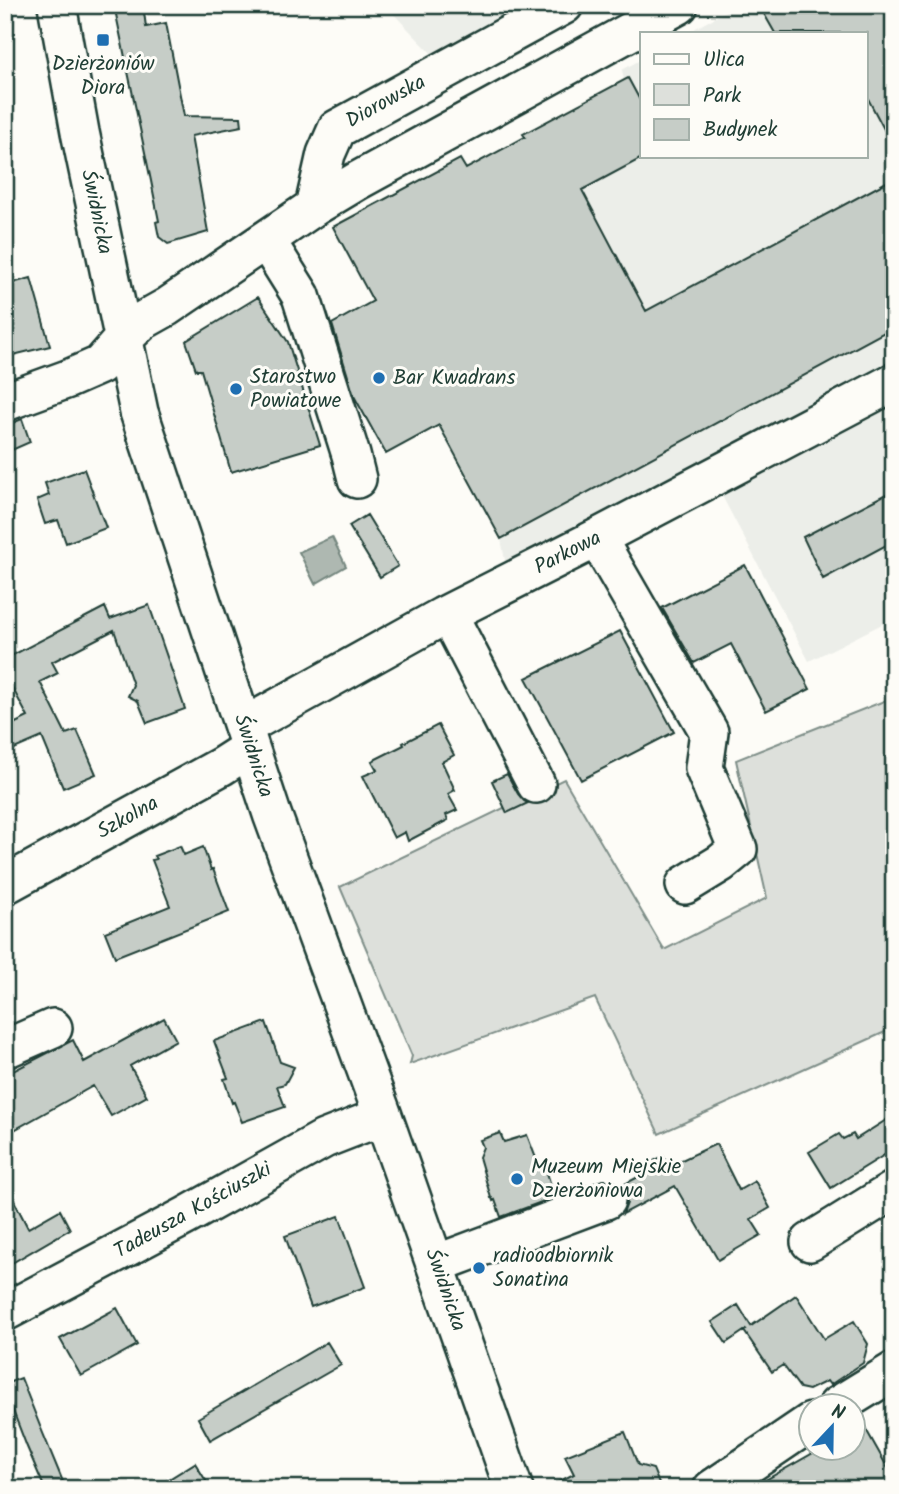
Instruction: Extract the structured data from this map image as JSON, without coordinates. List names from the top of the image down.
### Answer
{
  "streets": {
    "street": [
      "Diorowska",
      "Świdnicka",
      "Parkowa",
      "Szkolna",
      "Tadeusza Kościuszki"
    ]
  },
  "crossings": [
    ["Świdnicka", "Parkowa"],
    ["Świdnicka", "Szkolna"],
    ["Świdnicka", "Tadeusza Kościuszki"],
    ["Parkowa", "Szkolna"]
  ],
  "places": {
    "transit": ["Dzierżoniów Diora"],
    "other": [
      "Bar Kwadrans",
      "Starostwo Powiatowe",
      "Muzeum Miejskie Dzierżoniowa",
      "radioodbiornik Sonatina"
    ]
  },
  "legend": ["Ulica", "Park", "Budynek"],
  "north": "top"
}
